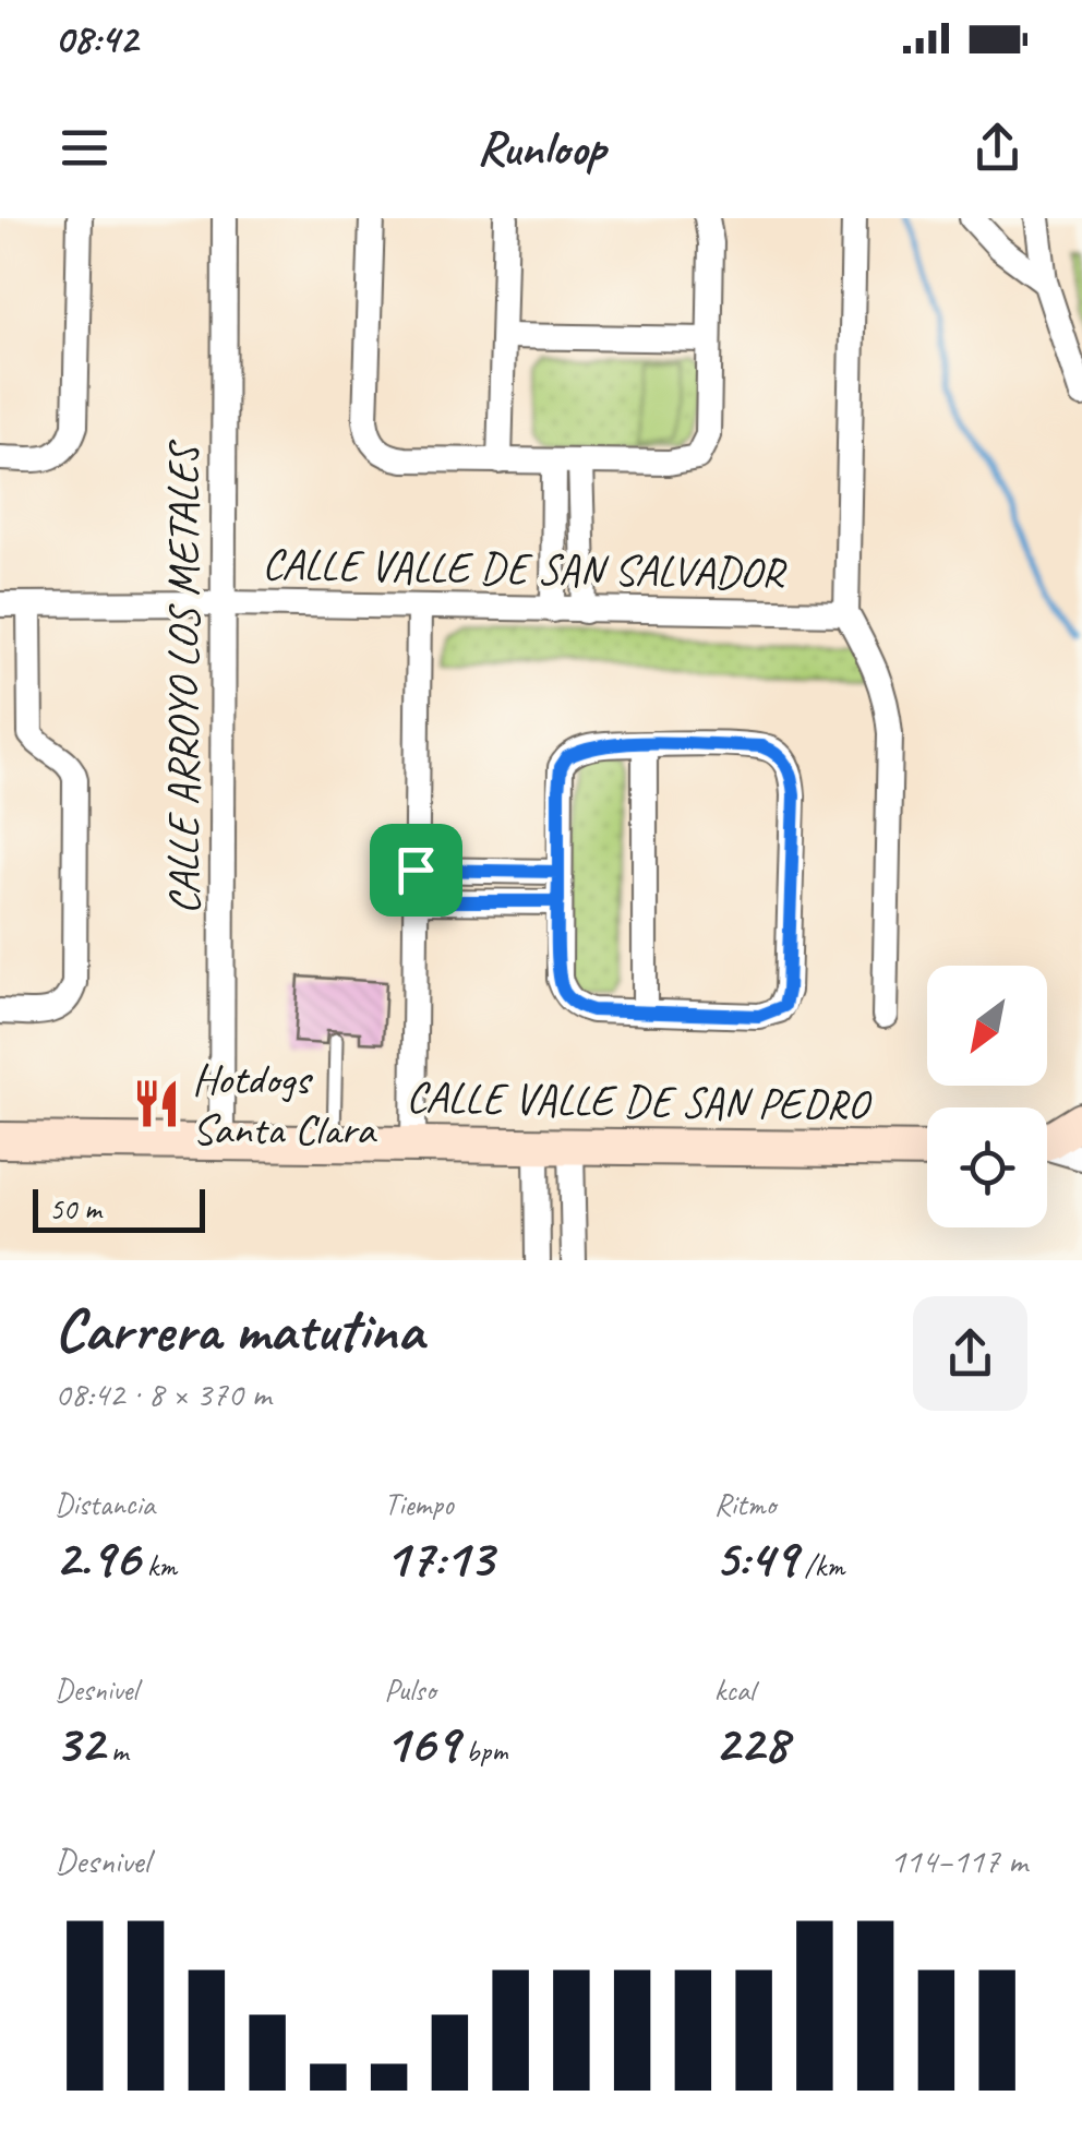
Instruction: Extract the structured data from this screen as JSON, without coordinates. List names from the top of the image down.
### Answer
{
  "streets": {
    "street": ["CALLE VALLE DE SAN SALVADOR", "CALLE ARROYO LOS METALES", "CALLE VALLE DE SAN PEDRO"]
  },
  "crossings": [
    ["CALLE VALLE DE SAN SALVADOR", "CALLE ARROYO LOS METALES"],
    ["CALLE ARROYO LOS METALES", "CALLE VALLE DE SAN PEDRO"]
  ],
  "places": {
    "restaurant": ["Hotdogs Santa Clara"]
  },
  "scale_bar": "50 m",
  "north": "bottom left",
  "page": {
    "status": "08:42",
    "header": "Runloop",
    "scale": "50 m",
    "heading": ["Carrera matutina", "08:42 · 8 × 370 m"],
    "stats": [
      ["Distancia", "2.96 km"],
      ["Tiempo", "17:13"],
      ["Ritmo", "5:49 /km"],
      ["Desnivel", "32 m"],
      ["Pulso", "169 bpm"],
      ["kcal", "228"]
    ],
    "chart": ["Desnivel", "114–117 m"]
  }
}
